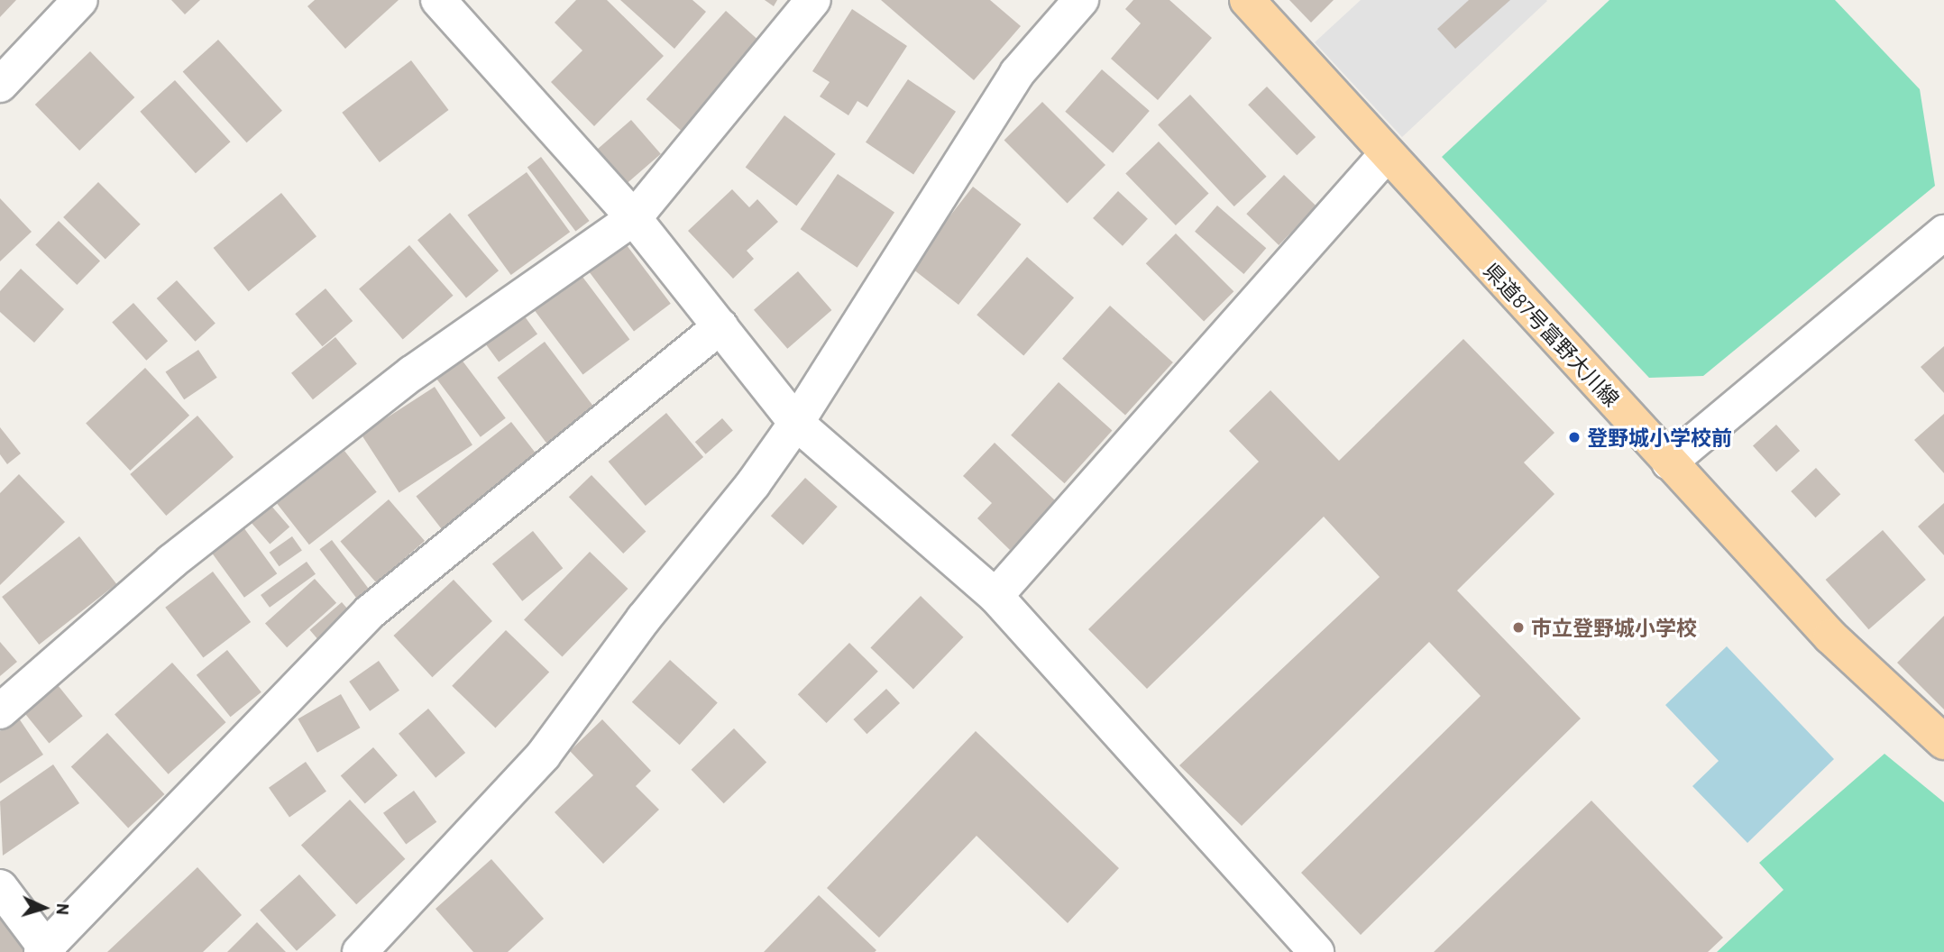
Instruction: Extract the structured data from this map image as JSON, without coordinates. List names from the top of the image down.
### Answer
{
  "streets": {
    "main road": ["県道87号富野大川線"]
  },
  "places": ["登野城小学校前", "市立登野城小学校"],
  "north": "right"
}
